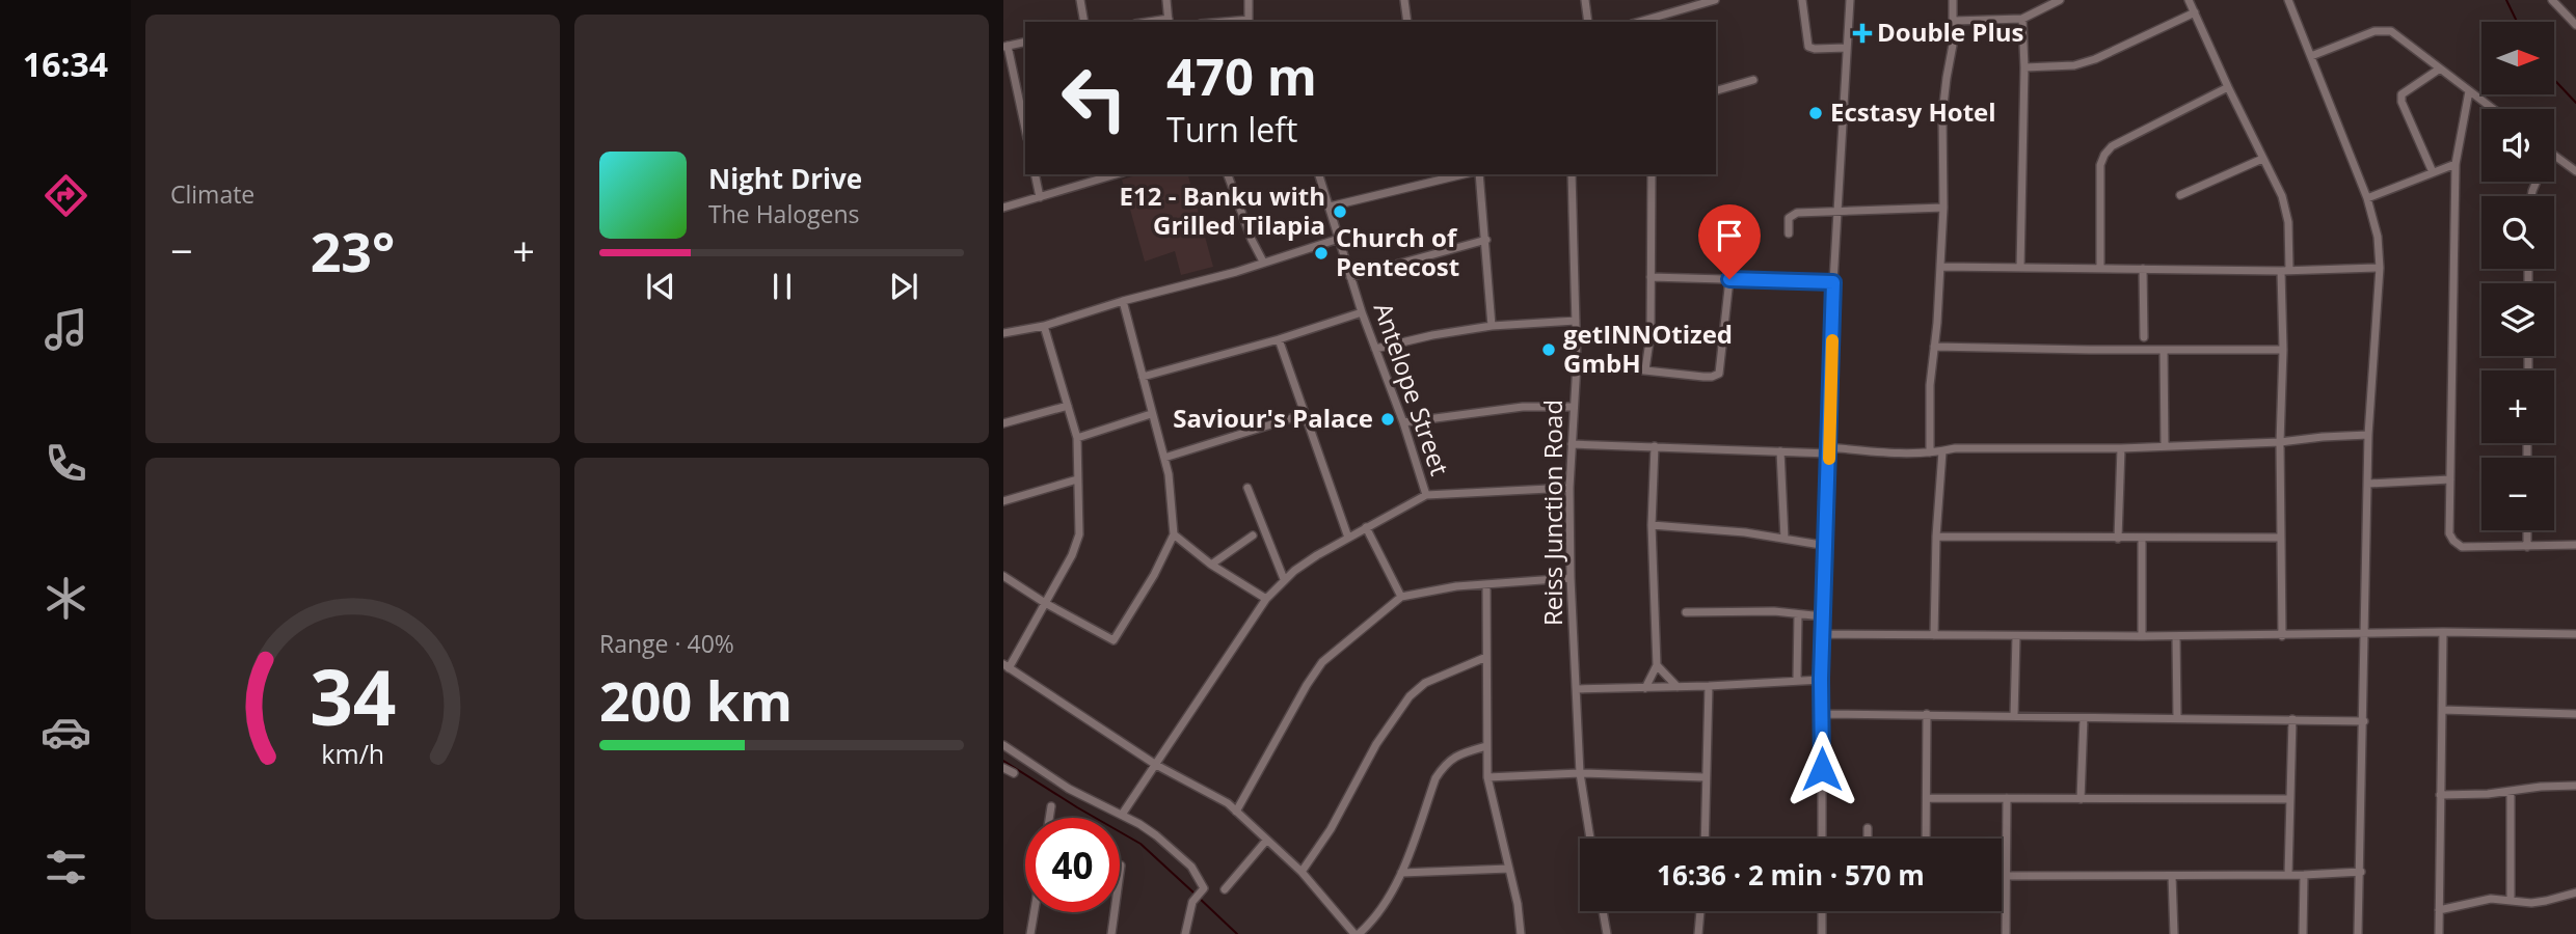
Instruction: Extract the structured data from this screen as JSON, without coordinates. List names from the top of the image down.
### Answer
{
  "streets": {
    "street": ["Antelope Street", "Reiss Junction Road"]
  },
  "places": {
    "health": ["Double Plus"],
    "other": [
      "Ecstasy Hotel",
      "E12 - Banku with Grilled Tilapia",
      "Church of Pentecost",
      "getINNOtized GmbH",
      "Saviour's Palace"
    ]
  },
  "north": "right",
  "page": {
    "tabs": "16:34",
    "tile": [
      "Climate",
      ["Range · 40%", "200 km"]
    ],
    "map_buttons": ["+", "−"],
    "turn": ["470 m", "Turn left"],
    "song": ["Night Drive", "The Halogens"],
    "heat": ["−", "23°", "+"],
    "limit": "40",
    "trip": "16:36 · 2 min · 570 m",
    "gauge": ["34", "km/h"]
  }
}
